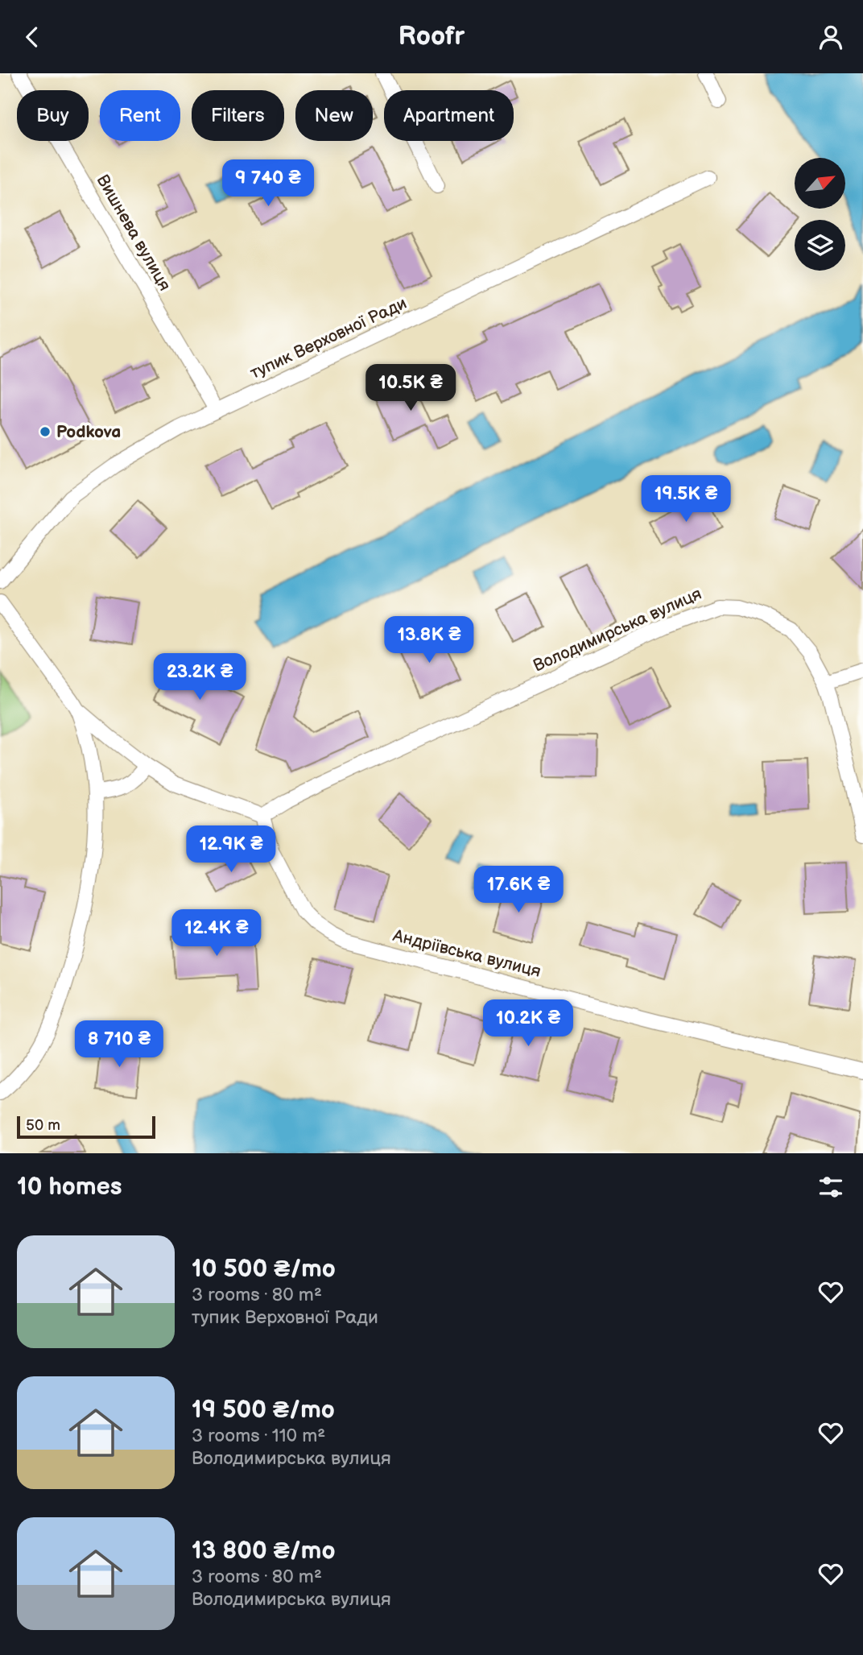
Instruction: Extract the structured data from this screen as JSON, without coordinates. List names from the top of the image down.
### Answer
{
  "streets": {
    "street": [
      "Вишнева вулиця",
      "тупик Верховної Ради",
      "Володимирська вулиця",
      "Андріївська вулиця"
    ]
  },
  "crossings": [
    ["Вишнева вулиця", "тупик Верховної Ради"],
    ["Володимирська вулиця", "Андріївська вулиця"]
  ],
  "places": ["Podkova"],
  "scale_bar": "50 m",
  "north": "top right",
  "page": {
    "header": "Roofr",
    "chip": [
      "Buy",
      "Rent",
      "Filters",
      "New",
      "Apartment"
    ],
    "price": [
      "9 740 ₴",
      "10.5K ₴",
      "19.5K ₴",
      "13.8K ₴",
      "23.2K ₴",
      "12.9K ₴",
      "17.6K ₴",
      "12.4K ₴",
      "10.2K ₴",
      "8 710 ₴"
    ],
    "scale": "50 m",
    "heading": "10 homes",
    "list": [
      {
        "name": "10 500 ₴/mo",
        "note": "3 rooms · 80 m² · тупик Верховної Ради"
      },
      {
        "name": "19 500 ₴/mo",
        "note": "3 rooms · 110 m² · Володимирська вулиця"
      },
      {
        "name": "13 800 ₴/mo",
        "note": "3 rooms · 80 m² · Володимирська вулиця"
      }
    ]
  }
}
